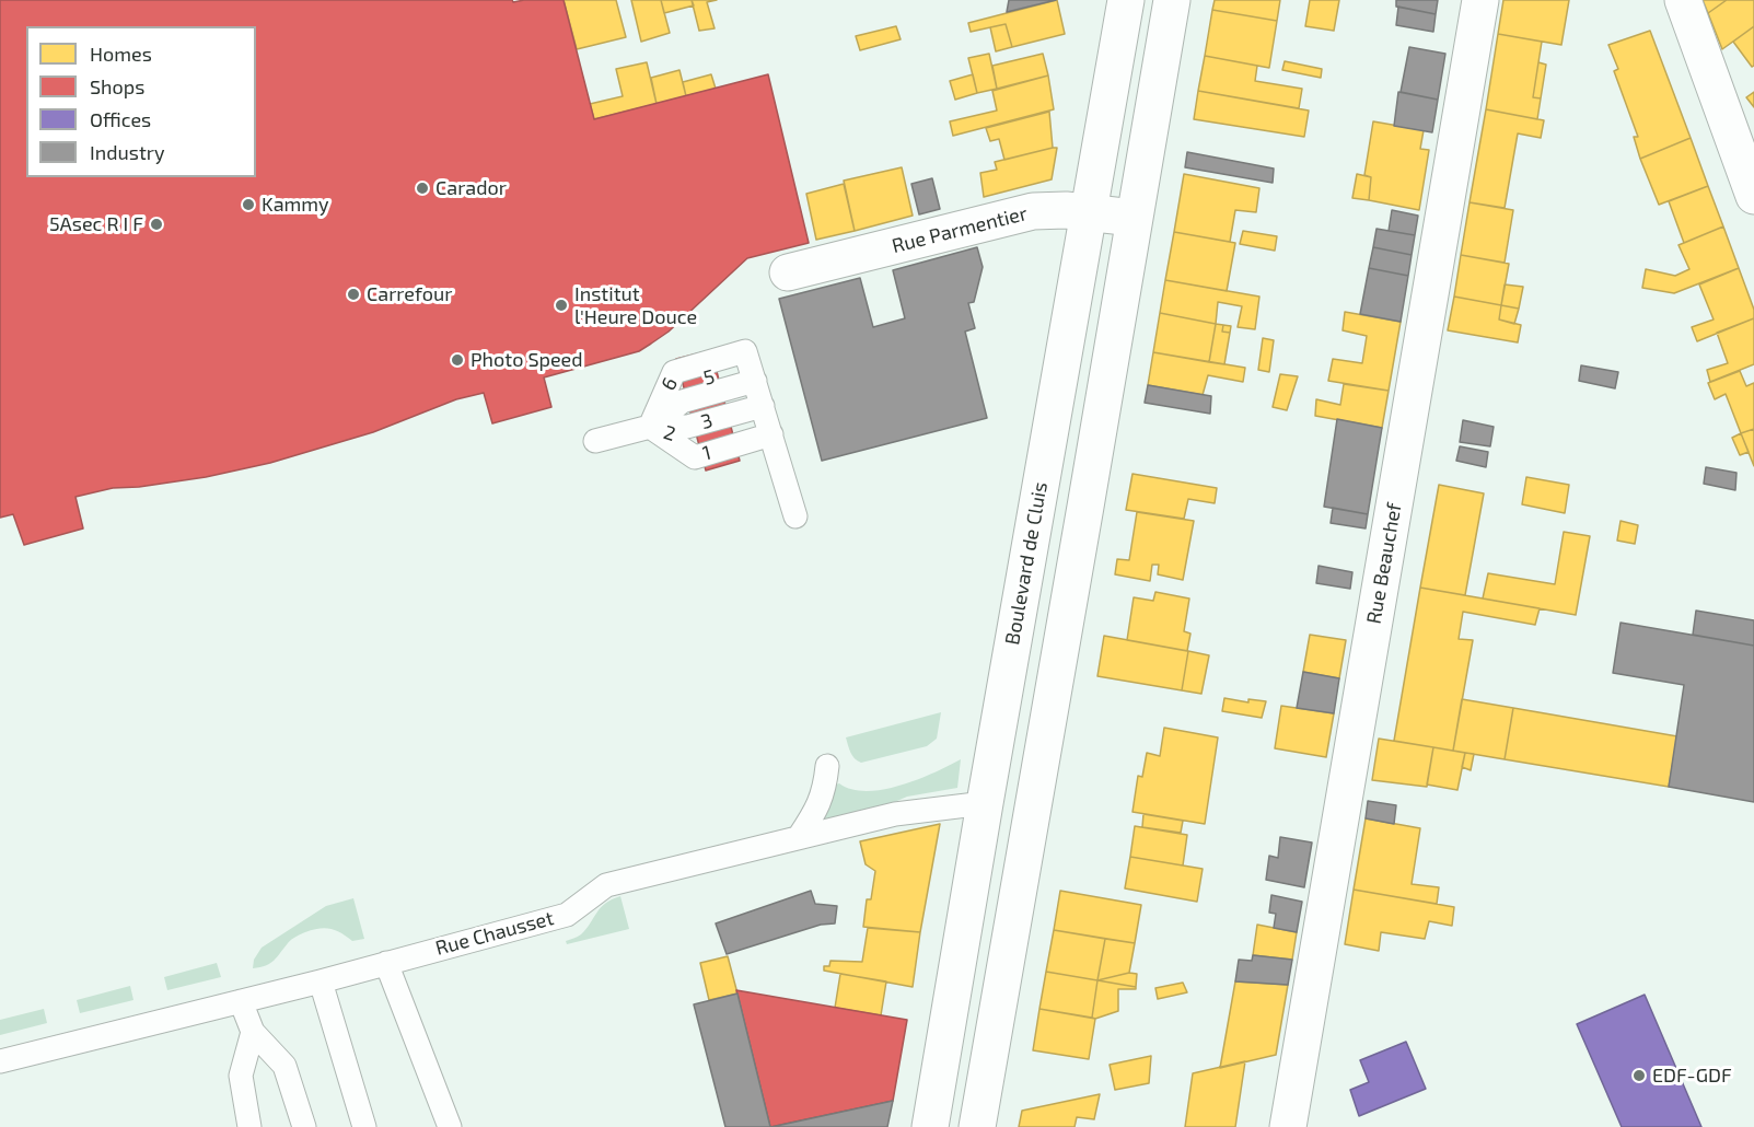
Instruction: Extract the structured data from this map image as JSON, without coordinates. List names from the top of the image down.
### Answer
{
  "streets": {
    "main road": ["Rue Parmentier", "Boulevard de Cluis", "Rue Beauchef"],
    "lane": ["1", "Rue Chausset"]
  },
  "crossings": [
    ["Rue Parmentier", "Boulevard de Cluis"],
    ["Boulevard de Cluis", "Rue Chausset"]
  ],
  "places": [
    "Carador",
    "Kammy",
    "5Asec R I F",
    "Carrefour",
    "Institut l'Heure Douce",
    "Photo Speed",
    "EDF-GDF"
  ],
  "legend": [
    "Homes",
    "Shops",
    "Offices",
    "Industry"
  ]
}
